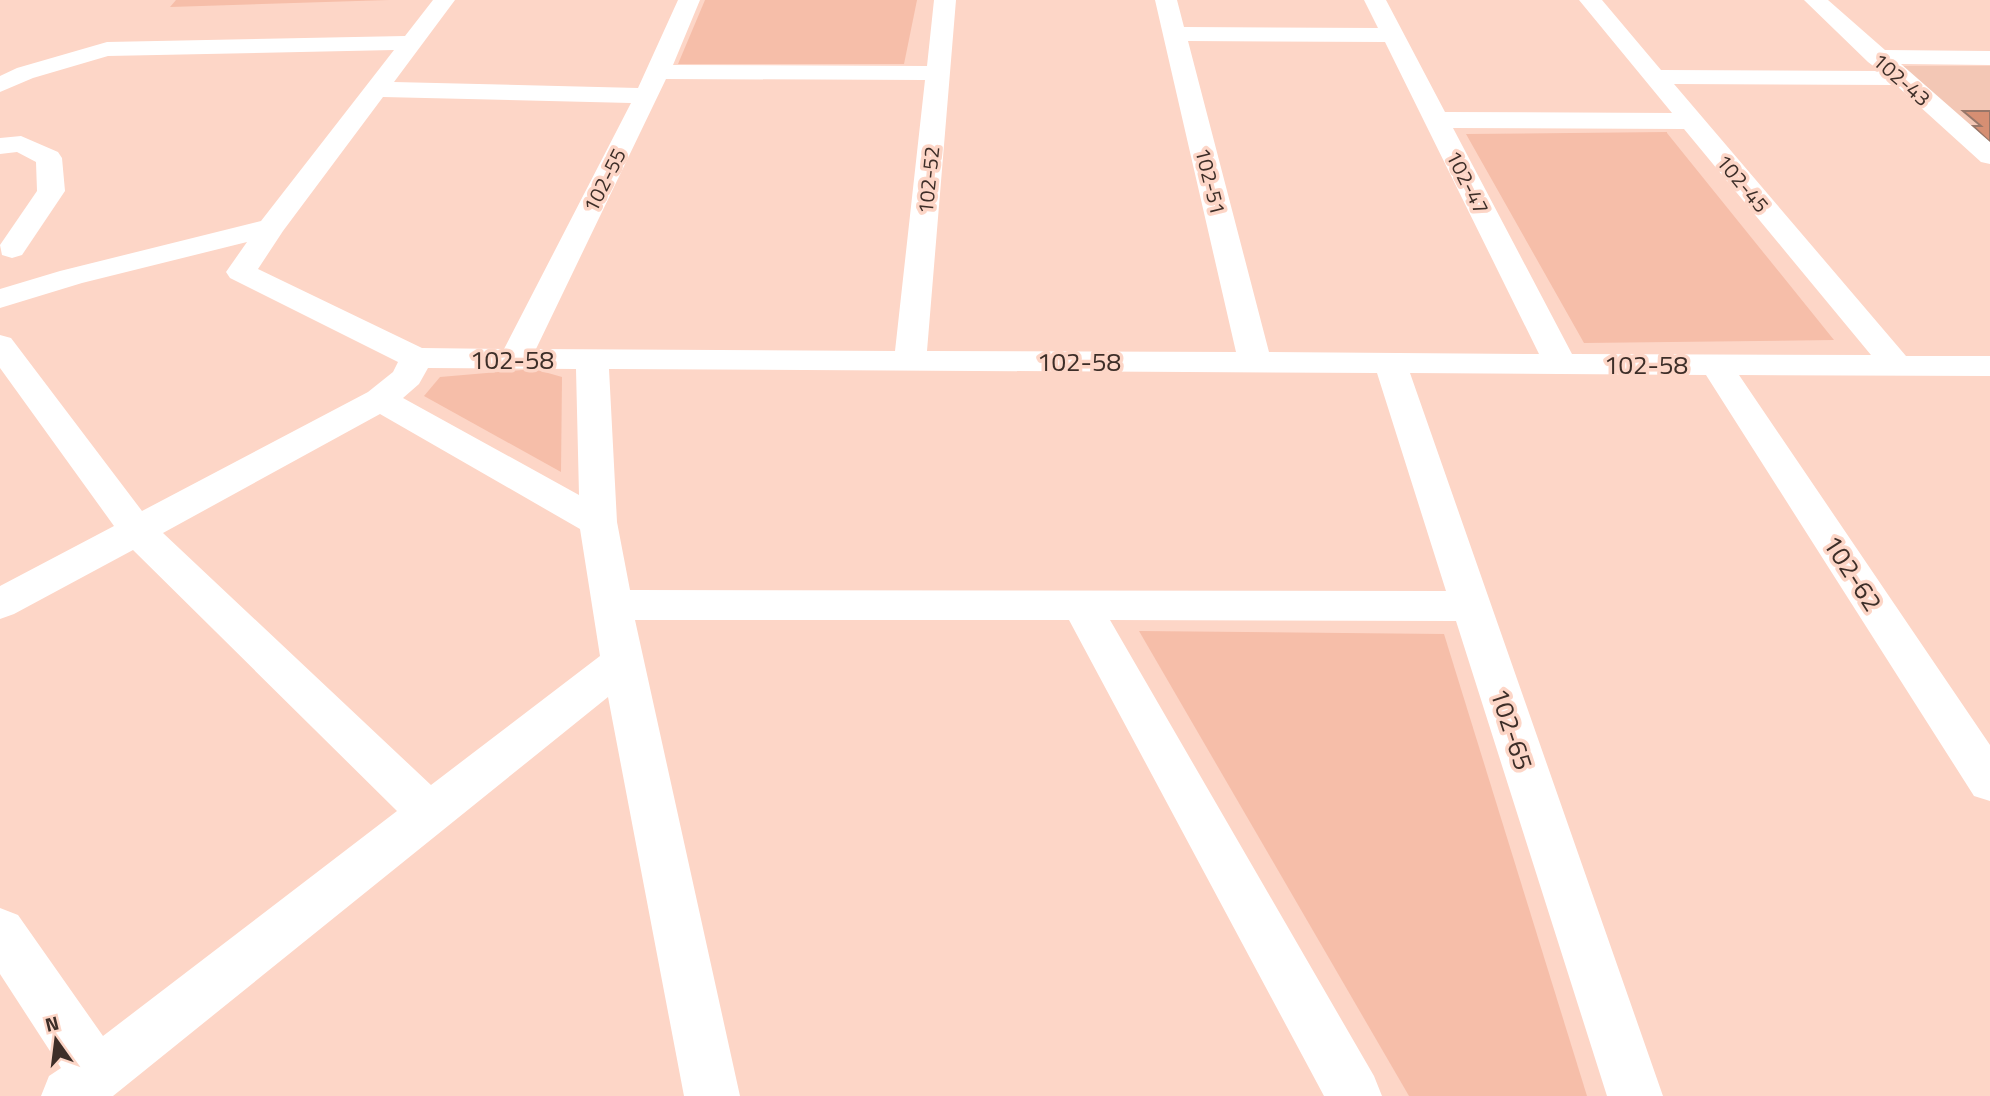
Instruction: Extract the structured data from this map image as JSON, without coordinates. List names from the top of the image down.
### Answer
{
  "streets": {
    "street": [
      "102-43",
      "102-55",
      "102-52",
      "102-51",
      "102-47",
      "102-45",
      "102-58",
      "102-62",
      "102-65"
    ]
  },
  "crossings": [
    ["102-55", "102-58"],
    ["102-52", "102-58"],
    ["102-51", "102-58"],
    ["102-47", "102-58"],
    ["102-45", "102-58"],
    ["102-58", "102-62"],
    ["102-58", "102-65"]
  ],
  "north": "top"
}
